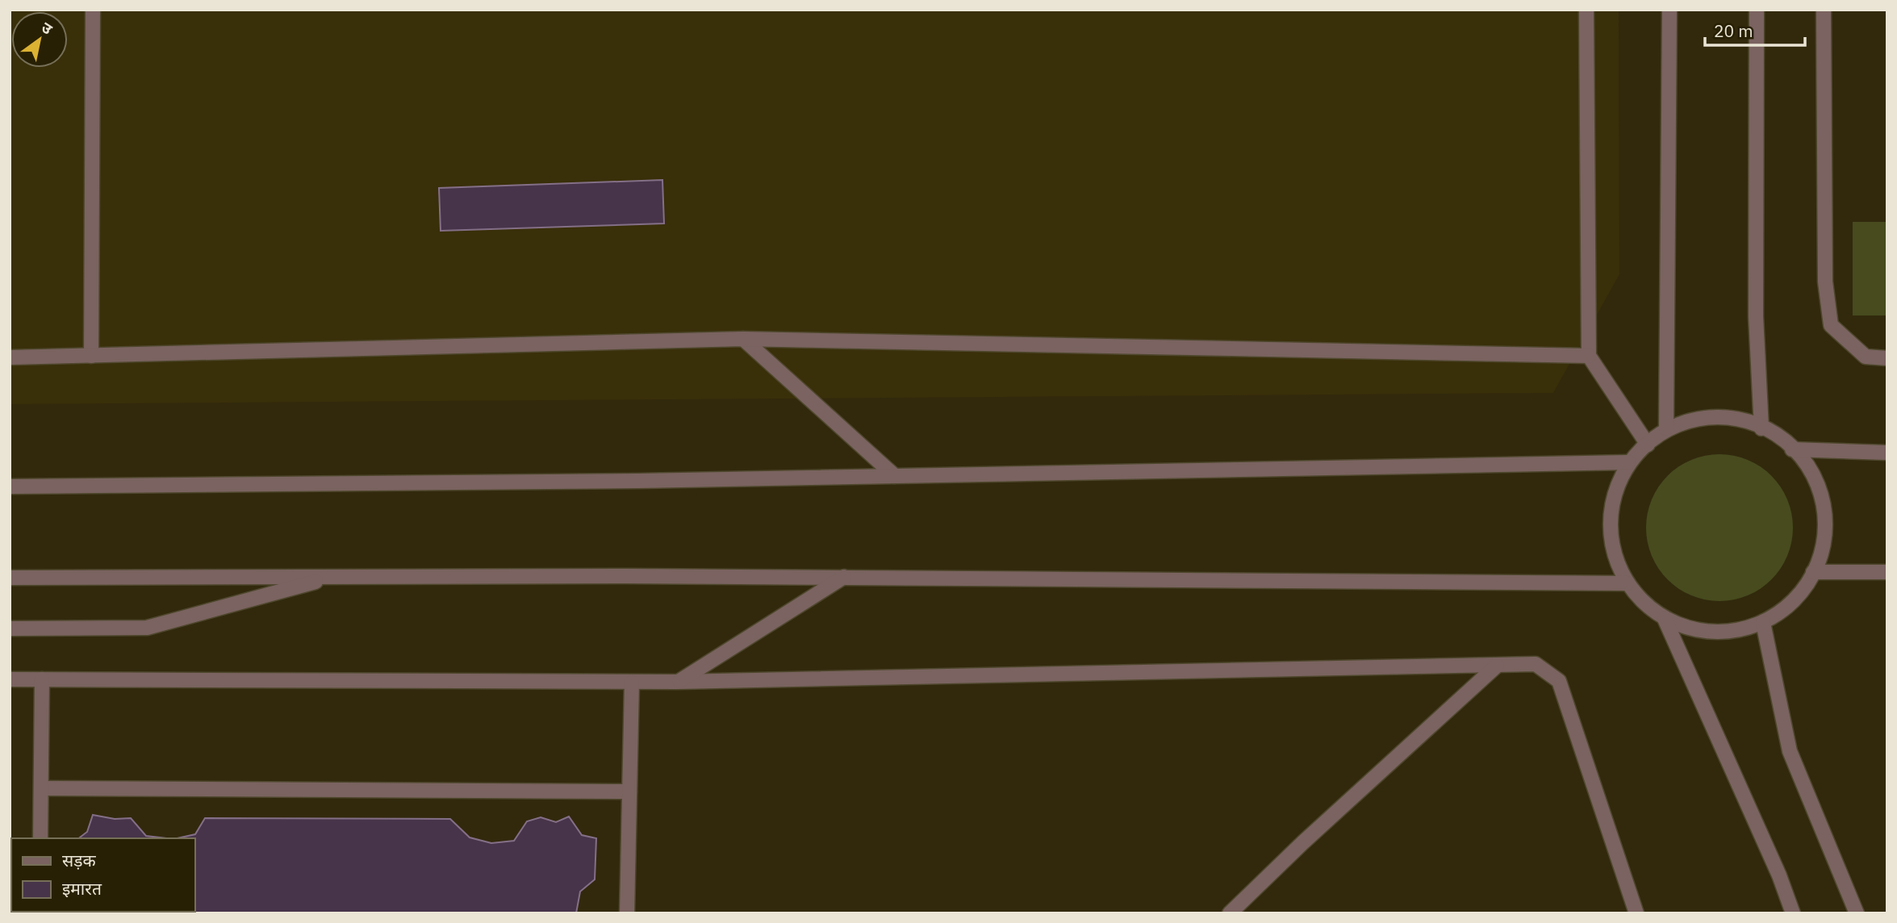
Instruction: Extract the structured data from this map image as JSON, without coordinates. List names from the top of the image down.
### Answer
{
  "legend": ["सड़क", "इमारत"],
  "scale_bar": "20 m",
  "north": "top right"
}
